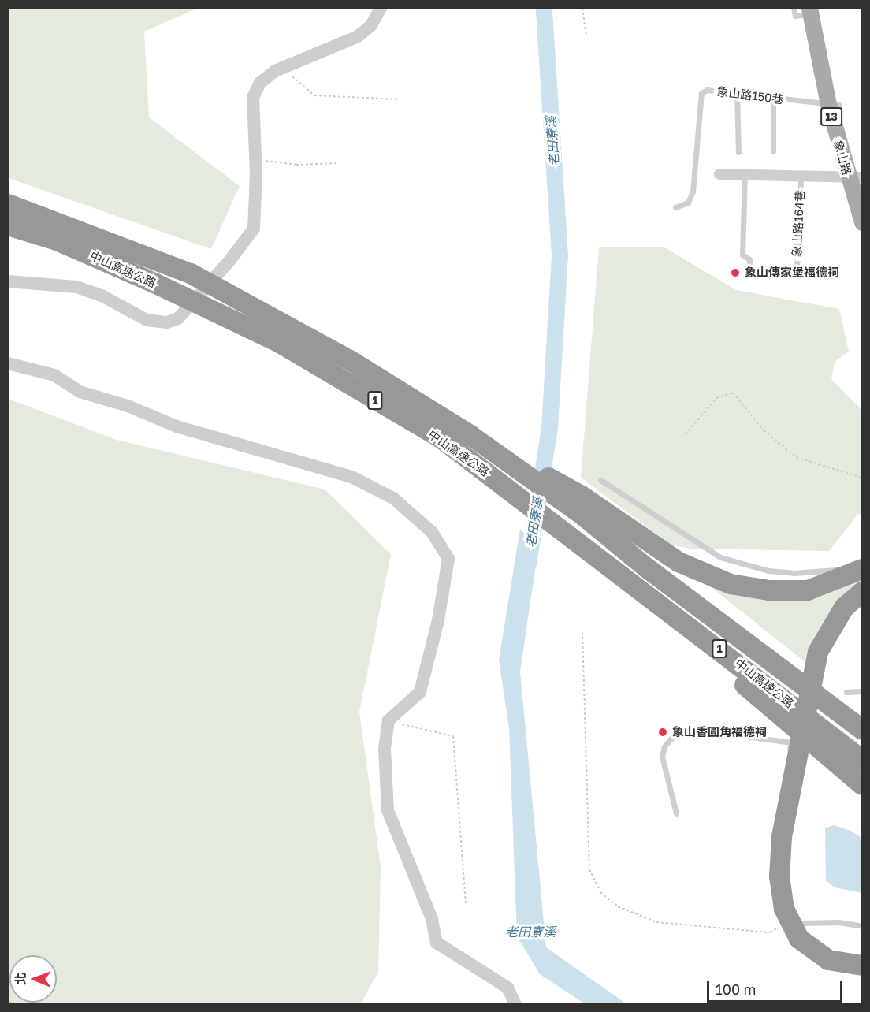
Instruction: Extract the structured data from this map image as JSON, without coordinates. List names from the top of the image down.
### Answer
{
  "streets": {
    "highway": ["中山高速公路", "1"],
    "main road": ["13", "象山路"],
    "street": ["象山路164巷"],
    "lane": ["象山路150巷"]
  },
  "crossings": [
    ["象山路150巷", "象山路"],
    ["象山路", "象山路164巷"]
  ],
  "water": ["老田寮溪"],
  "places": ["象山傳家堡福德祠", "象山香圓角福德祠"],
  "scale_bar": "100 m",
  "north": "left"
}
